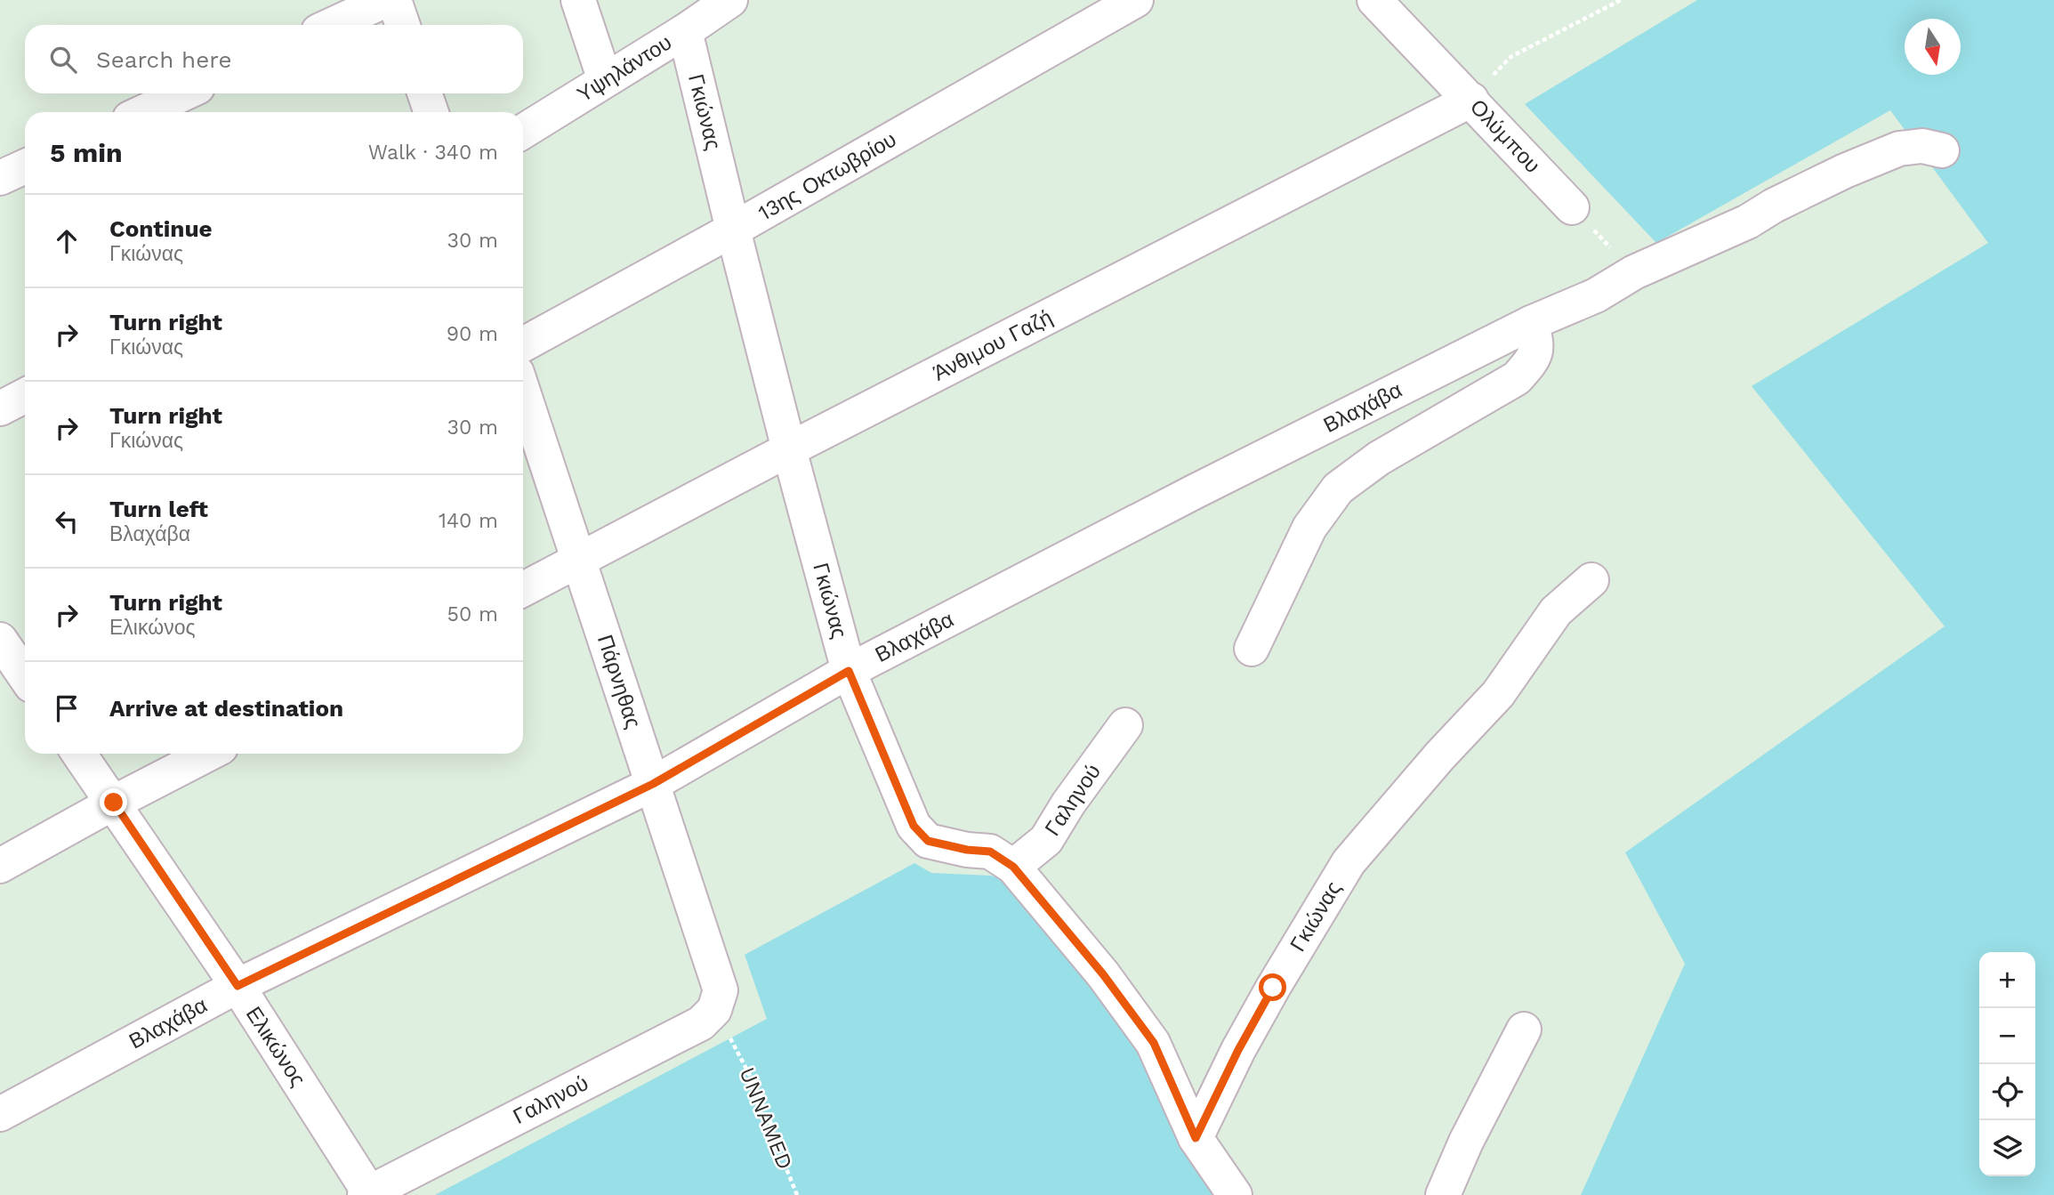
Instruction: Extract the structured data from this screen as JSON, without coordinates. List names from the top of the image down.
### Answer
{
  "streets": {
    "street": [
      "Υψηλάντου",
      "Γκιώνας",
      "Ολύμπου",
      "13ης Οκτωβρίου",
      "Άνθιμου Γαζή",
      "Βλαχάβα",
      "Πάρνηθας",
      "Γαληνού",
      "Ελικώνος"
    ],
    "path": ["UNNAMED"]
  },
  "crossings": [
    ["Υψηλάντου", "Γκιώνας"],
    ["Γκιώνας", "13ης Οκτωβρίου"],
    ["Γκιώνας", "Άνθιμου Γαζή"],
    ["Γκιώνας", "Βλαχάβα"],
    ["Γκιώνας", "Γαληνού"],
    ["Ολύμπου", "Άνθιμου Γαζή"],
    ["Άνθιμου Γαζή", "Πάρνηθας"],
    ["Βλαχάβα", "Πάρνηθας"],
    ["Βλαχάβα", "Ελικώνος"],
    ["Πάρνηθας", "Γαληνού"],
    ["Πάρνηθας", "UNNAMED"],
    ["Γαληνού", "Ελικώνος"],
    ["Γαληνού", "UNNAMED"]
  ],
  "north": "bottom",
  "page": {
    "search": "Search here",
    "heading": ["5 min", "Walk · 340 m"],
    "list": [
      ["Continue", "Γκιώνας", "30 m"],
      ["Turn right", "Γκιώνας", "90 m"],
      ["Turn right", "Γκιώνας", "30 m"],
      ["Turn left", "Βλαχάβα", "140 m"],
      ["Turn right", "Ελικώνος", "50 m"],
      "Arrive at destination"
    ],
    "map_buttons": ["+", "−"]
  }
}
